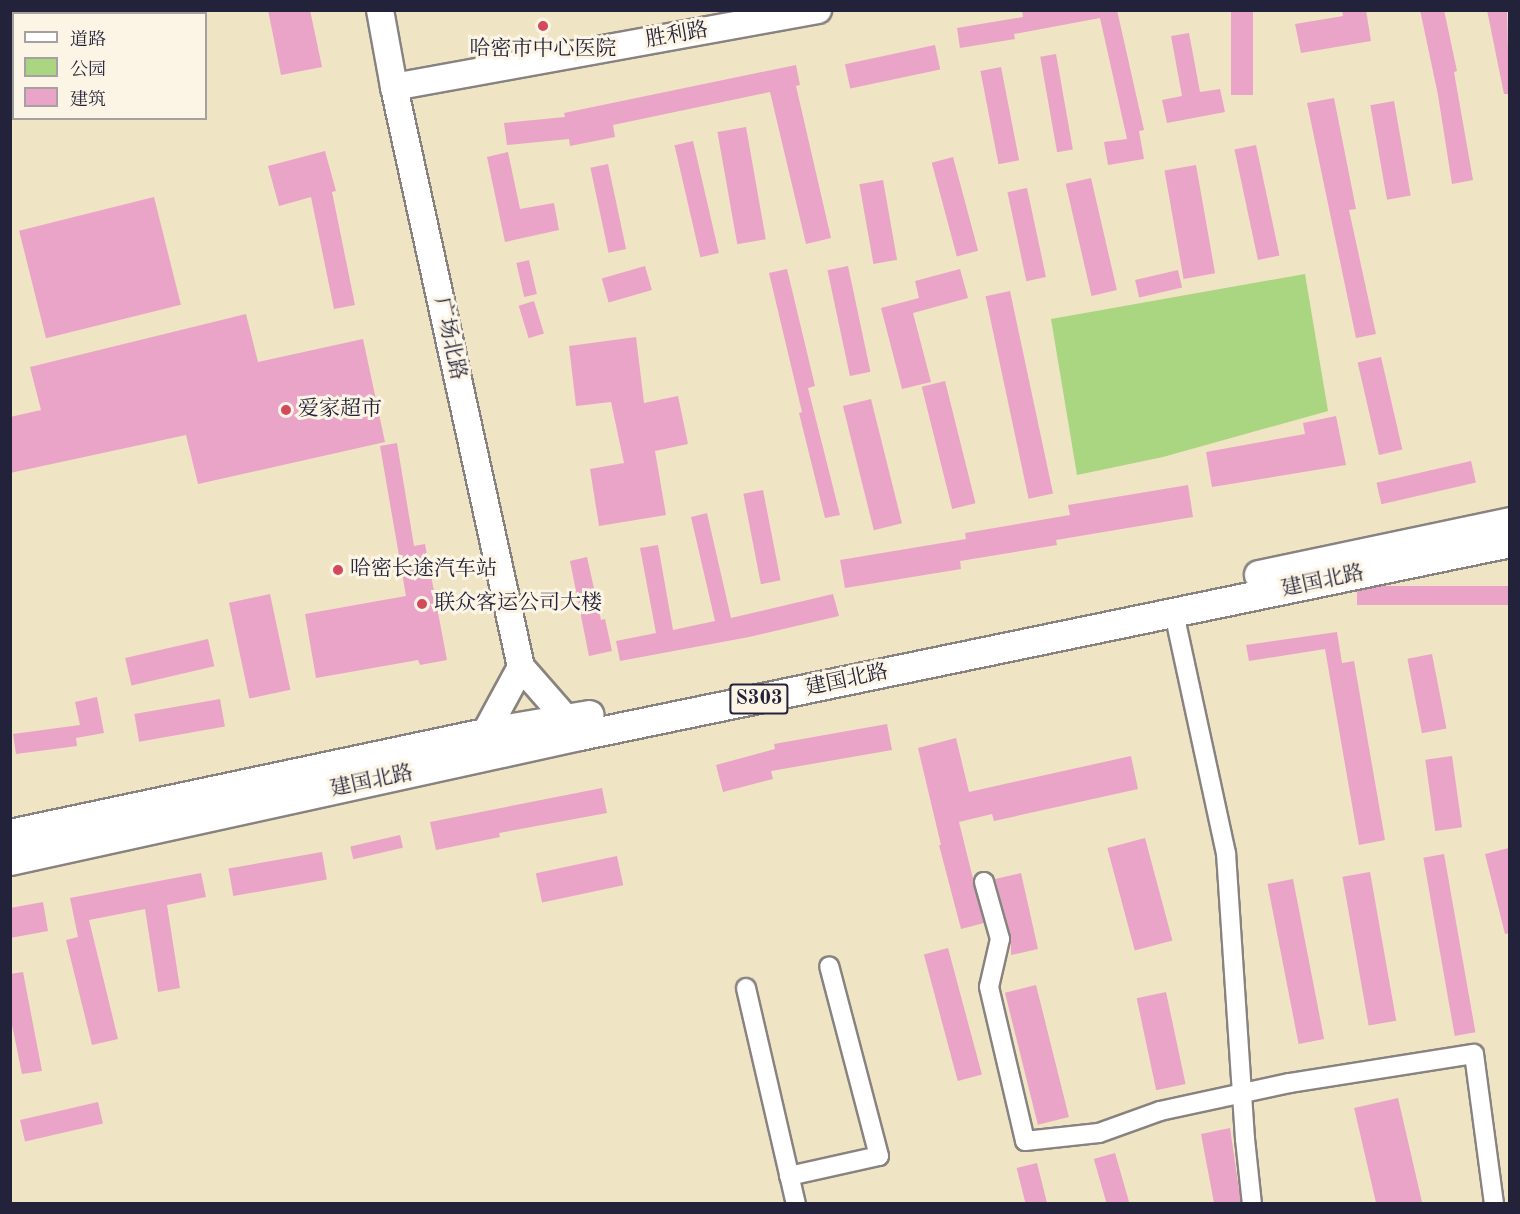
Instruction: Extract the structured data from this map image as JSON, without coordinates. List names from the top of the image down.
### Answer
{
  "streets": {
    "main road": [
      "胜利路",
      "广场北路",
      "建国北路",
      "S303"
    ]
  },
  "crossings": [
    ["胜利路", "广场北路"]
  ],
  "places": [
    "哈密市中心医院",
    "爱家超市",
    "哈密长途汽车站",
    "联众客运公司大楼"
  ],
  "legend": ["道路", "公园", "建筑"]
}
